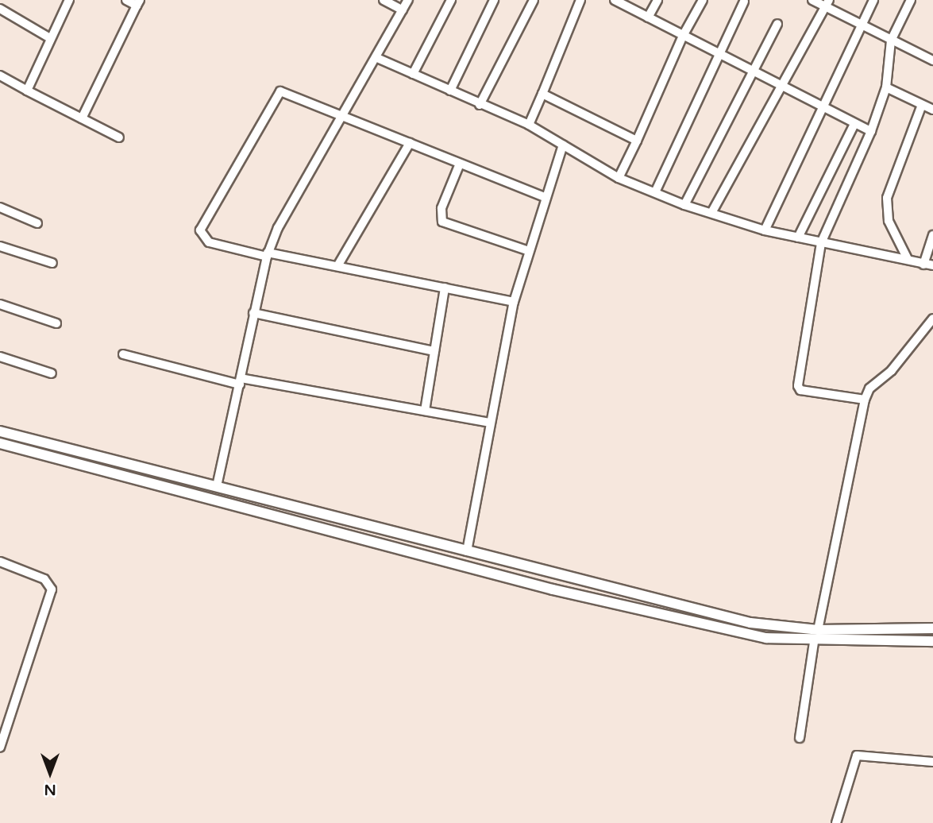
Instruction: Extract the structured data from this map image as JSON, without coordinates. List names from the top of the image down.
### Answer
{
  "north": "bottom"
}
